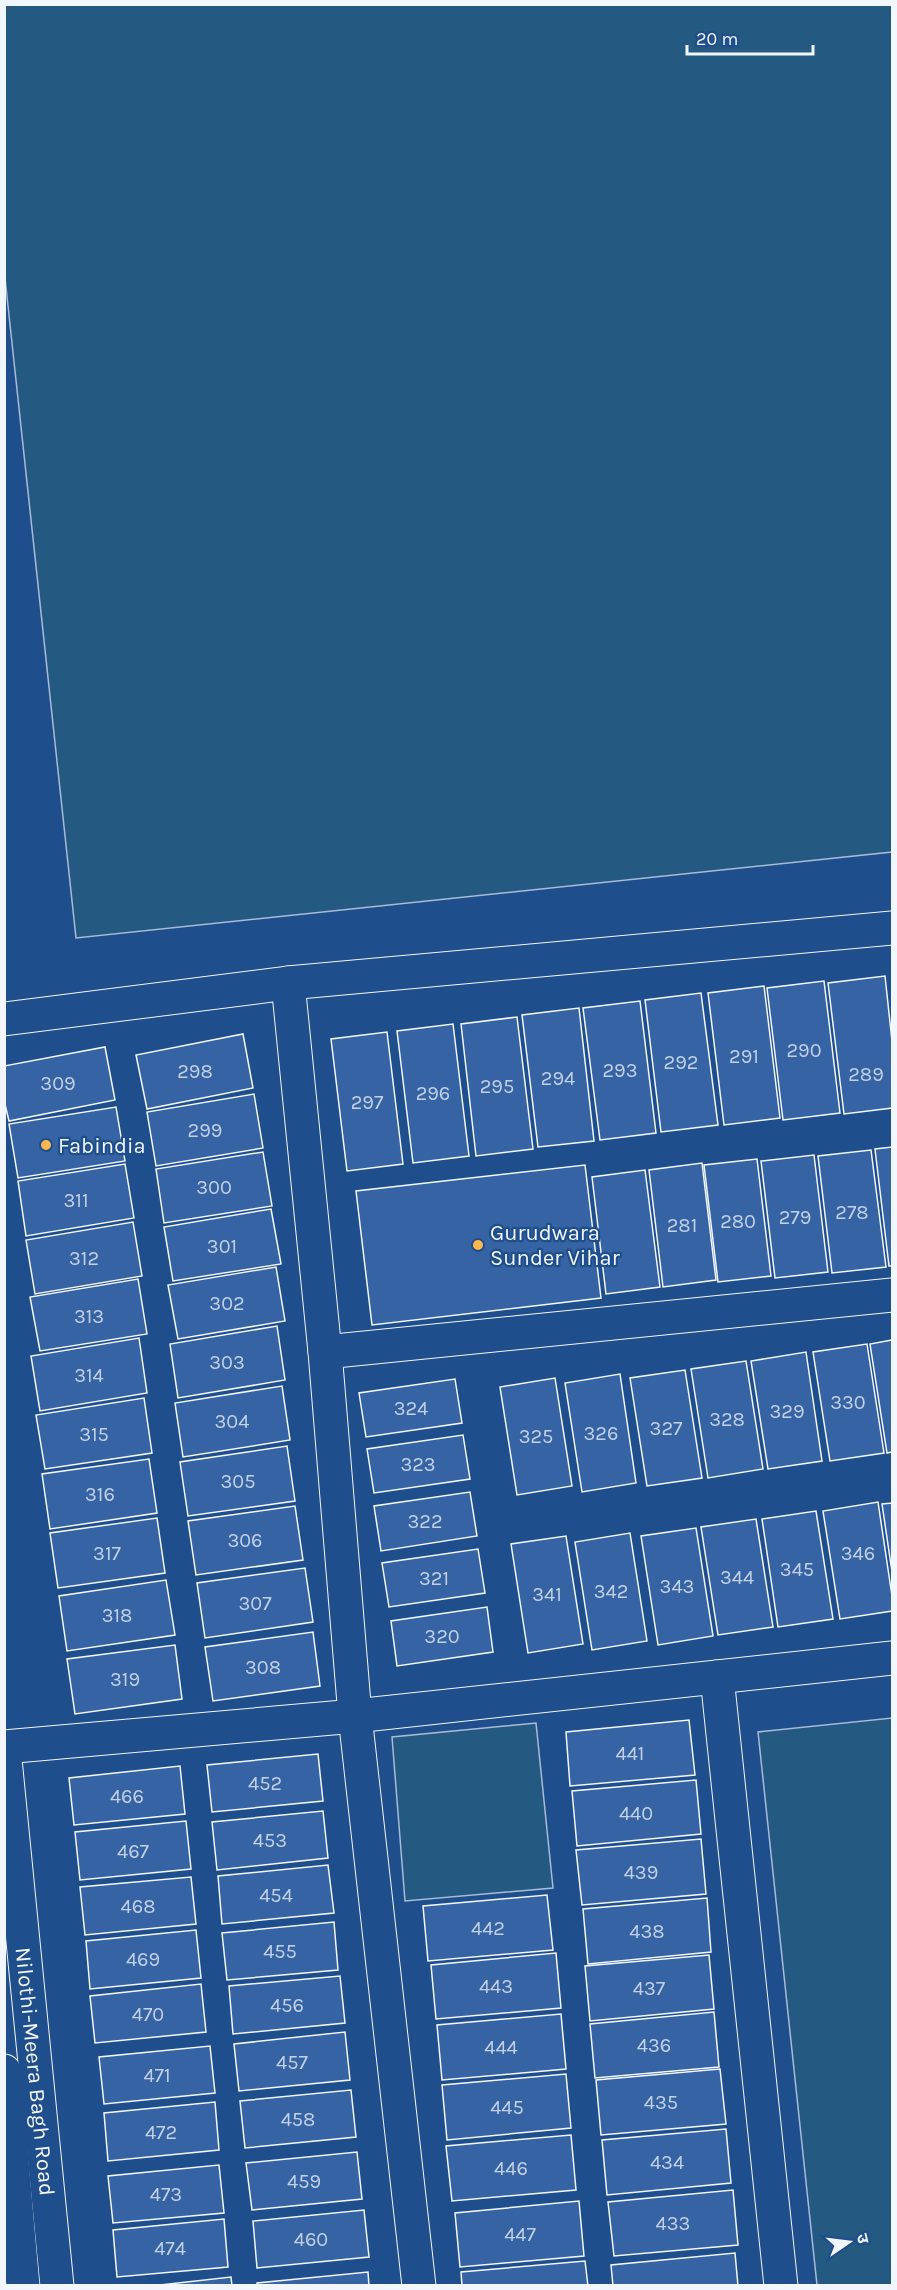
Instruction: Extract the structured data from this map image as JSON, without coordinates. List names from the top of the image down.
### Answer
{
  "streets": {
    "street": ["Nilothi-Meera Bagh Road"]
  },
  "places": ["Fabindia", "Gurudwara Sunder Vihar"],
  "house_numbers": [
    "290",
    "291",
    "292",
    "293",
    "298",
    "289",
    "294",
    "309",
    "295",
    "296",
    "297",
    "299",
    "300",
    "311",
    "278",
    "279",
    "280",
    "281",
    "301",
    "312",
    "302",
    "313",
    "303",
    "314",
    "330",
    "324",
    "329",
    "328",
    "304",
    "327",
    "326",
    "315",
    "325",
    "323",
    "305",
    "316",
    "322",
    "306",
    "317",
    "346",
    "345",
    "344",
    "321",
    "343",
    "342",
    "341",
    "307",
    "318",
    "320",
    "308",
    "319",
    "441",
    "452",
    "466",
    "440",
    "453",
    "467",
    "439",
    "454",
    "468",
    "442",
    "438",
    "455",
    "469",
    "443",
    "437",
    "456",
    "470",
    "436",
    "444",
    "457",
    "471",
    "435",
    "445",
    "458",
    "472",
    "434",
    "446",
    "459",
    "473",
    "433",
    "447",
    "460",
    "474"
  ],
  "scale_bar": "20 m",
  "north": "right"
}
